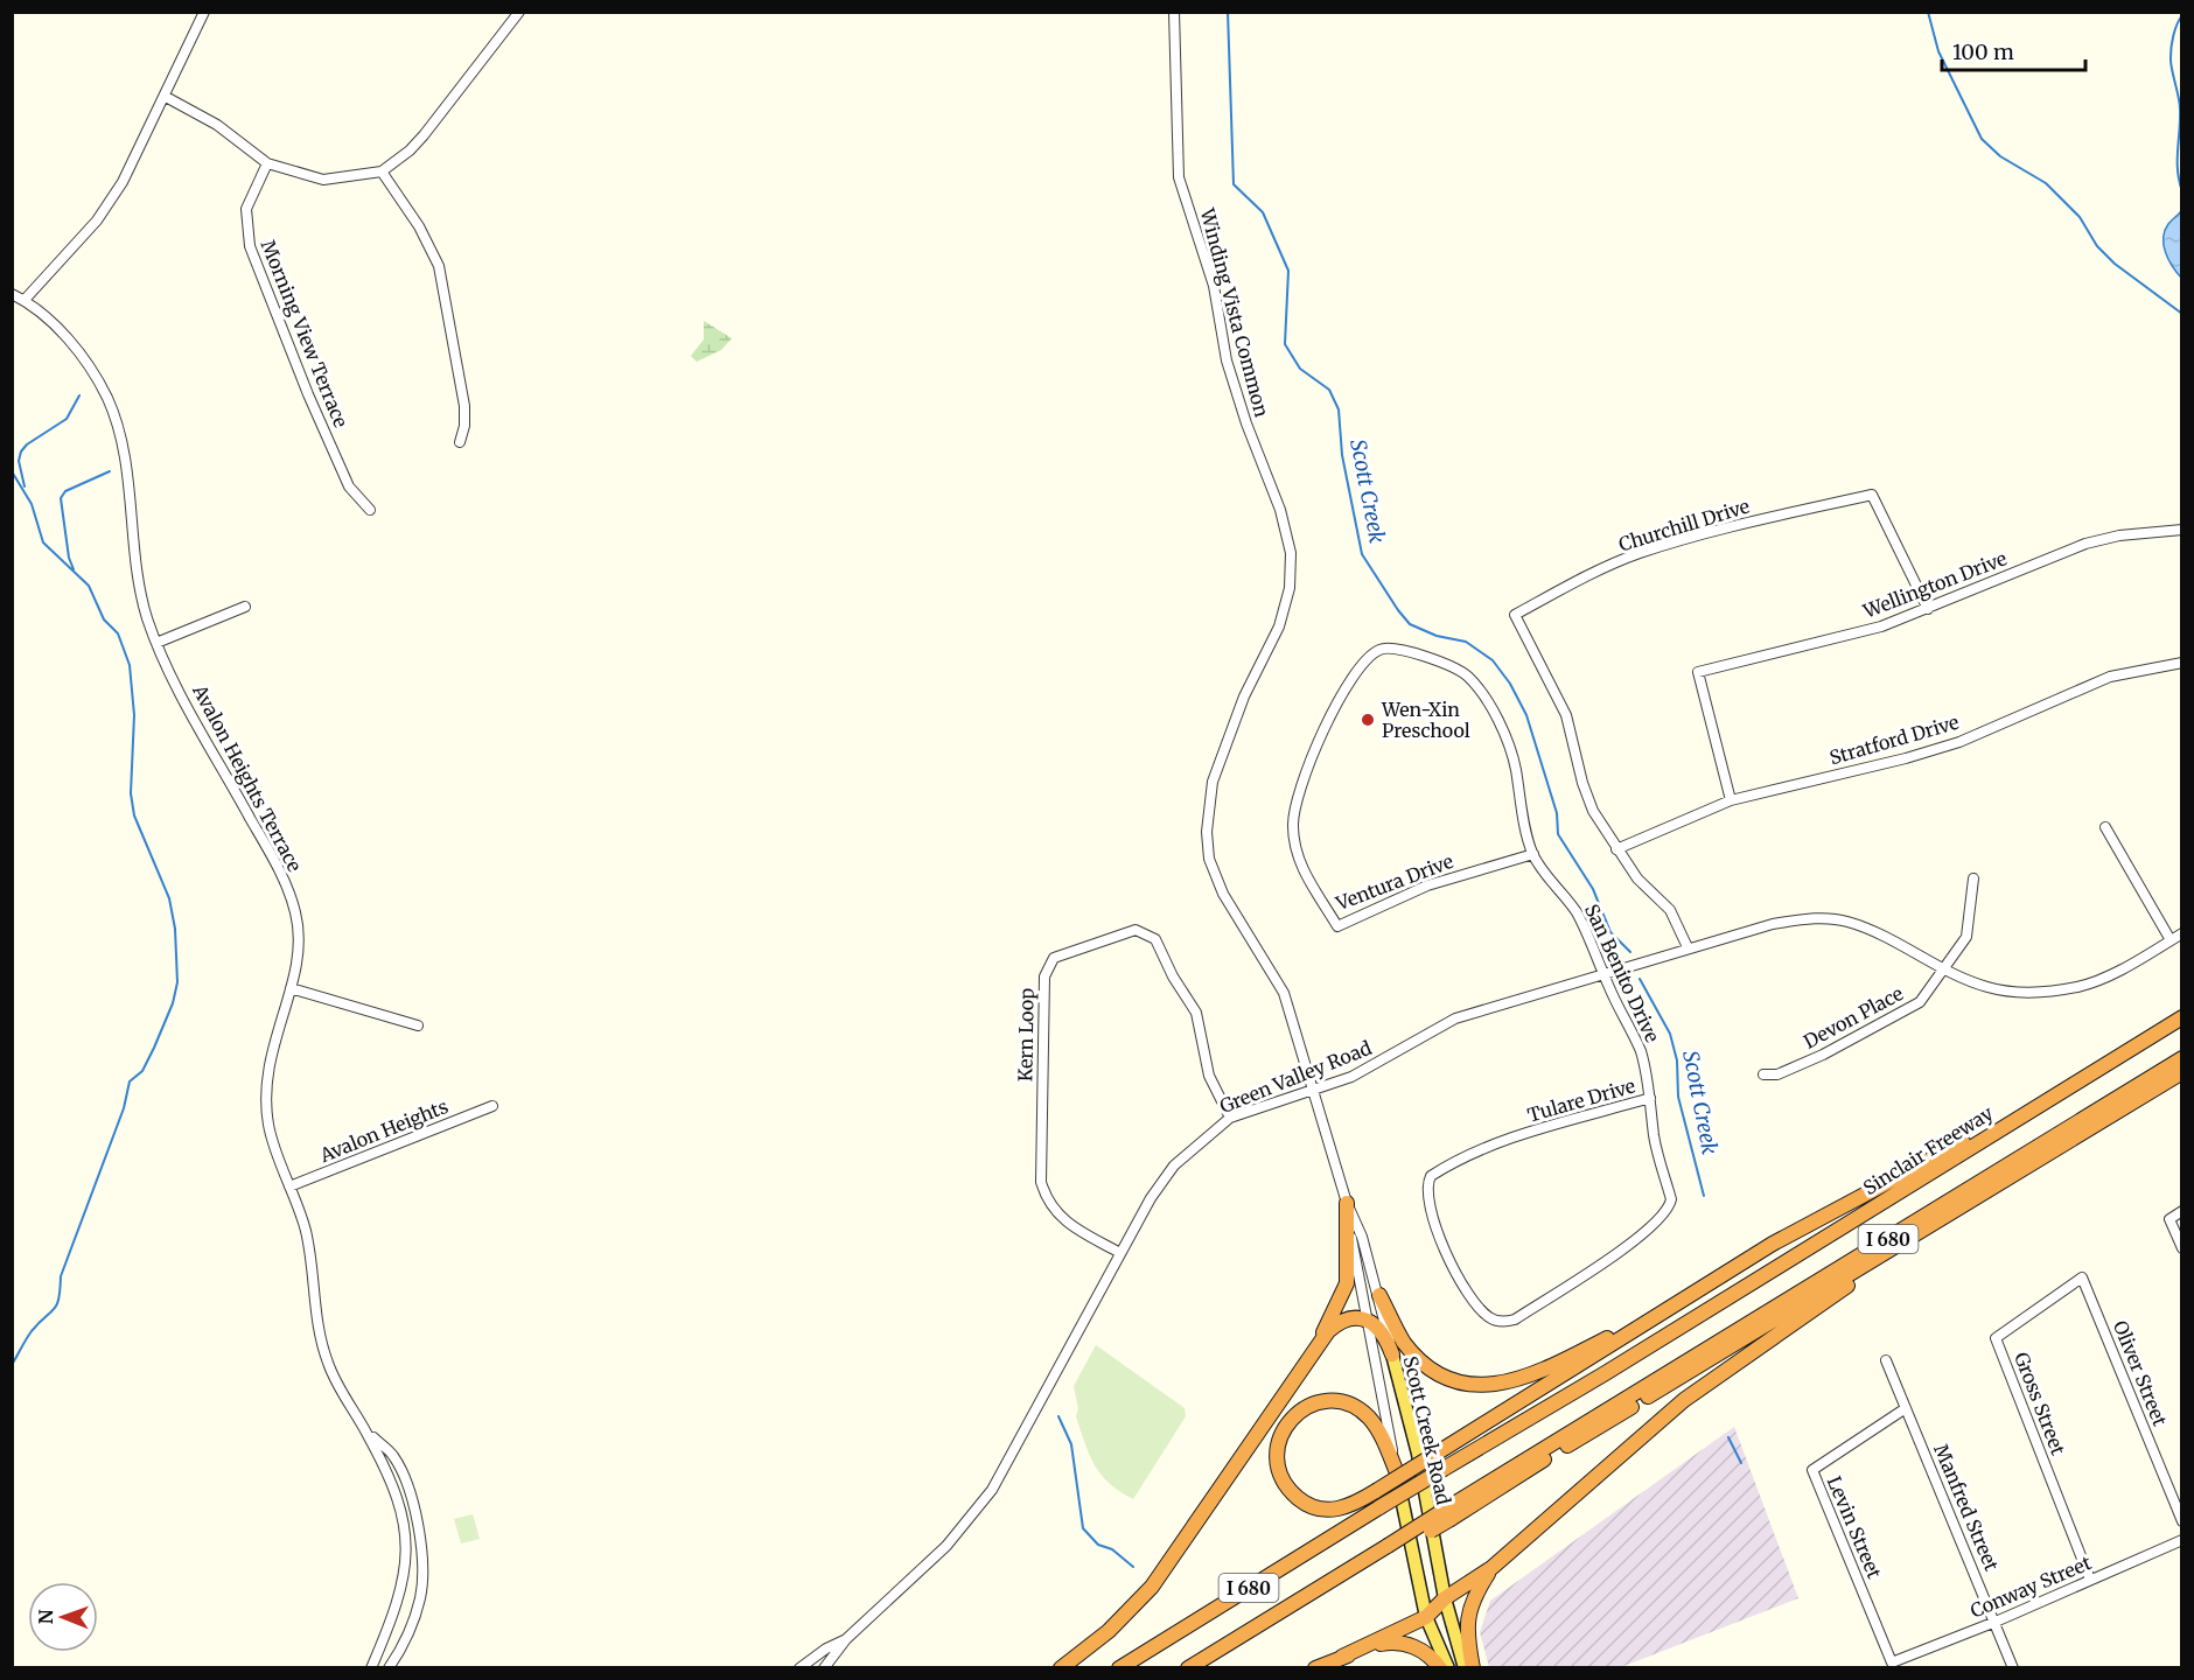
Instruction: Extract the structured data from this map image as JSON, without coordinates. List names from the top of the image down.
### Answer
{
  "streets": {
    "highway": ["Sinclair Freeway", "I 680"],
    "main road": ["Scott Creek Road"],
    "street": [
      "Winding Vista Common",
      "Morning View Terrace",
      "Churchill Drive",
      "Wellington Drive",
      "Stratford Drive",
      "Avalon Heights Terrace",
      "Ventura Drive",
      "San Benito Drive",
      "Devon Place",
      "Kern Loop",
      "Green Valley Road",
      "Tulare Drive",
      "Avalon Heights",
      "Oliver Street",
      "Gross Street",
      "Manfred Street",
      "Levin Street",
      "Conway Street"
    ]
  },
  "crossings": [
    ["Winding Vista Common", "Scott Creek Road"],
    ["Churchill Drive", "Wellington Drive"],
    ["Churchill Drive", "Stratford Drive"],
    ["Wellington Drive", "Stratford Drive"],
    ["Avalon Heights Terrace", "Avalon Heights"],
    ["Ventura Drive", "San Benito Drive"],
    ["San Benito Drive", "Green Valley Road"],
    ["San Benito Drive", "Tulare Drive"],
    ["Devon Place", "Green Valley Road"],
    ["Kern Loop", "Green Valley Road"],
    ["Green Valley Road", "Scott Creek Road"],
    ["Oliver Street", "Gross Street"],
    ["Gross Street", "Conway Street"],
    ["Manfred Street", "Levin Street"],
    ["Manfred Street", "Conway Street"],
    ["Levin Street", "Conway Street"]
  ],
  "water": ["Scott Creek"],
  "places": ["Wen-Xin Preschool"],
  "scale_bar": "100 m",
  "north": "left"
}
